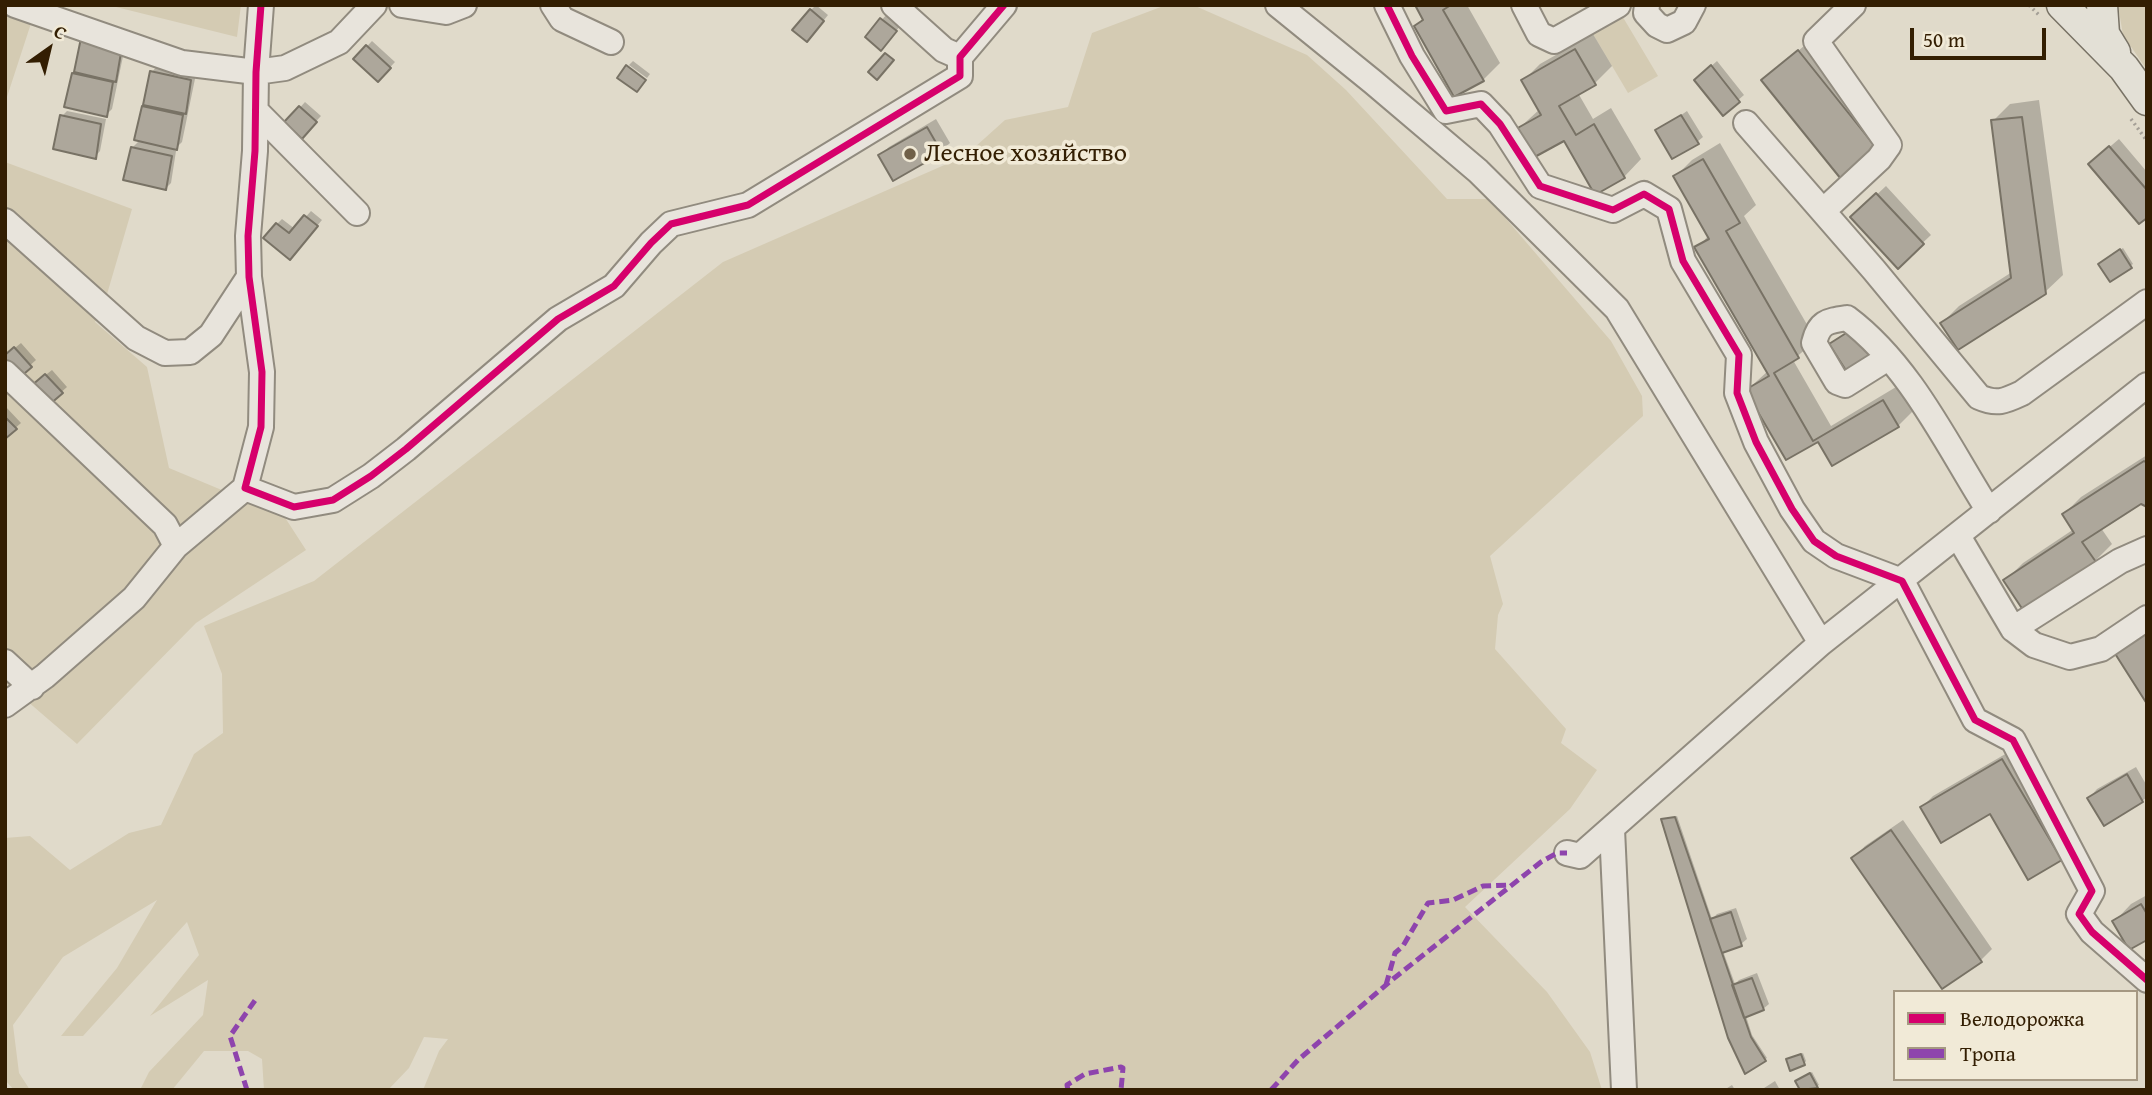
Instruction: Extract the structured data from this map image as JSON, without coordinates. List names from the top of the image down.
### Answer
{
  "places": ["Лесное хозяйство"],
  "legend": ["Велодорожка", "Тропа"],
  "scale_bar": "50 m",
  "north": "top right"
}
